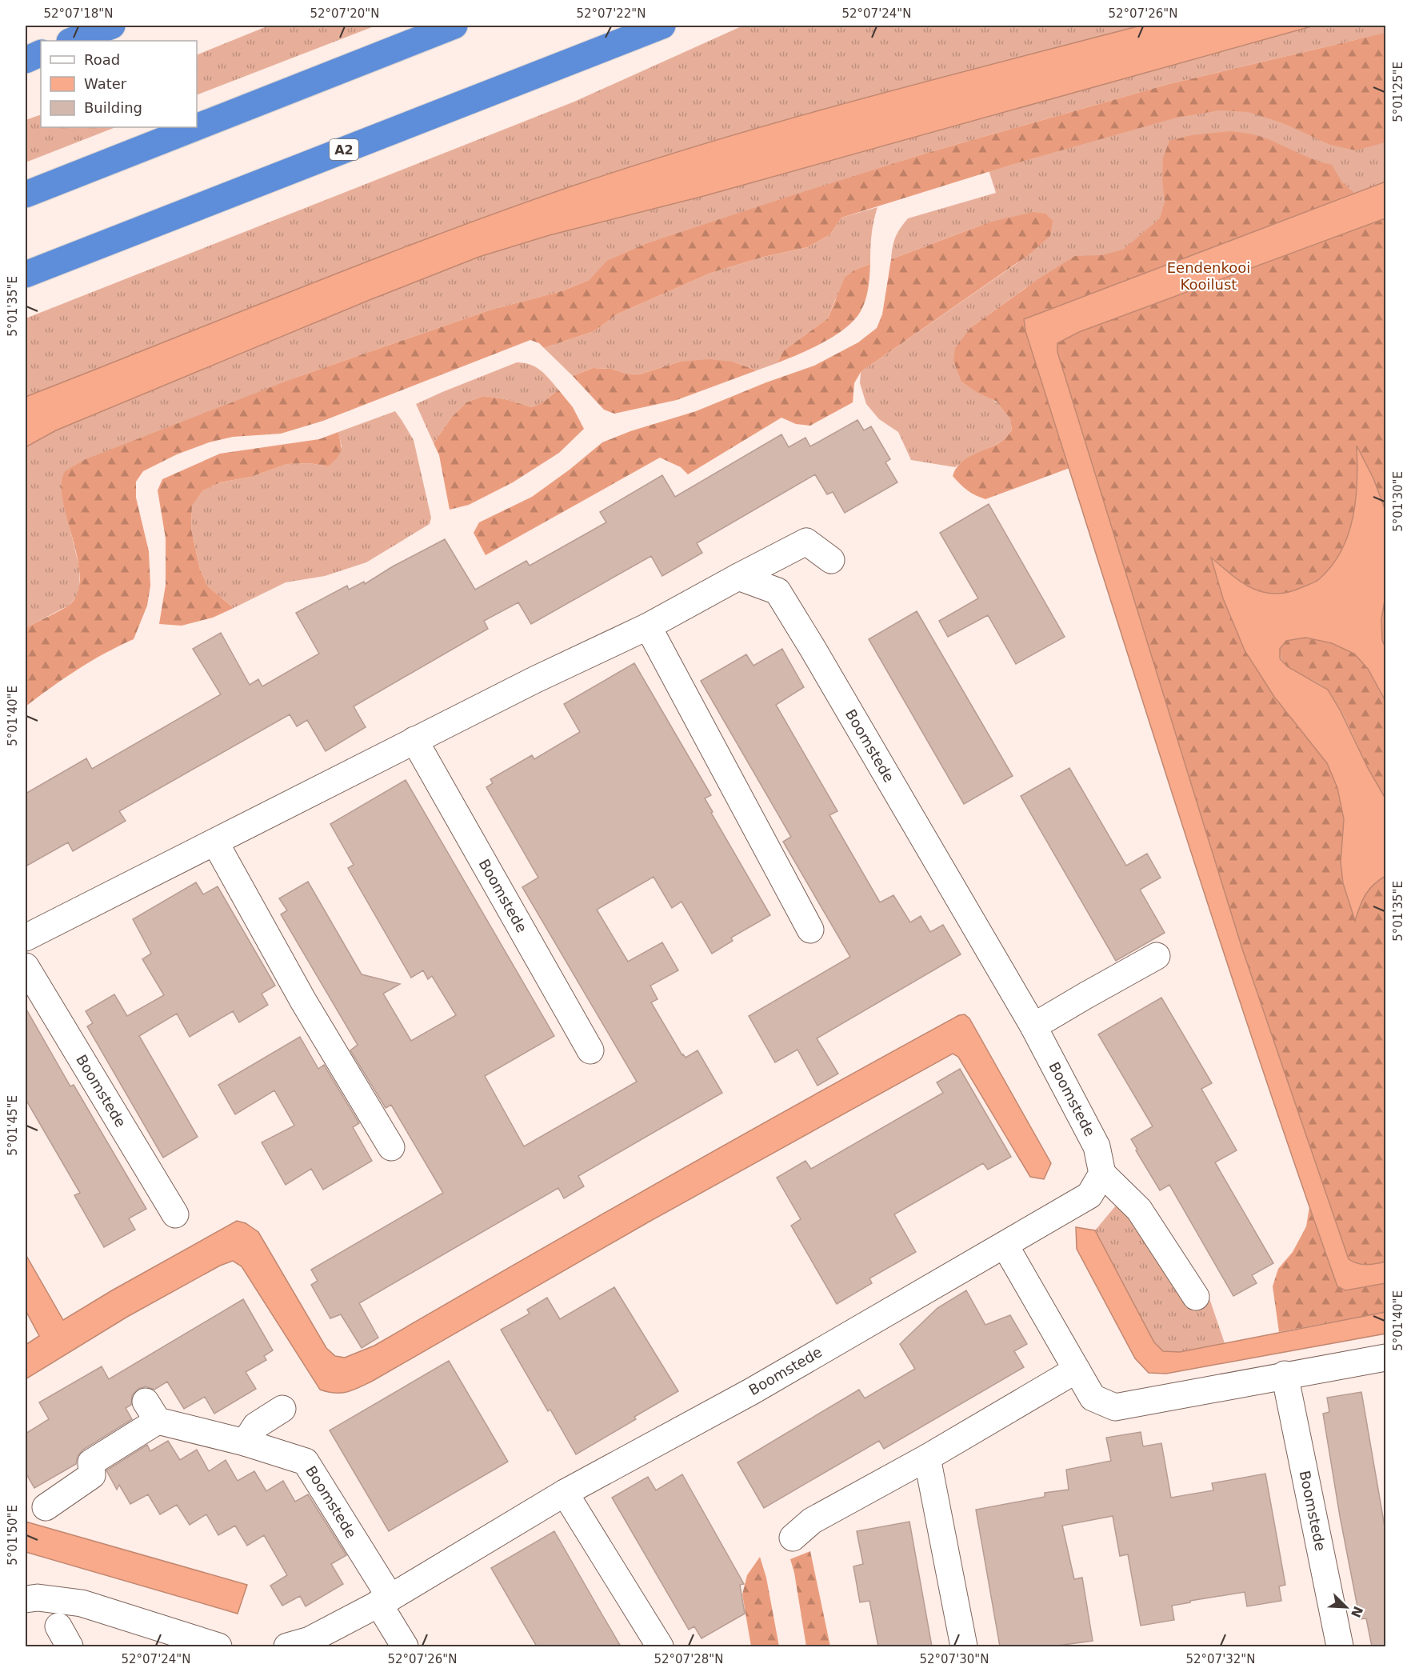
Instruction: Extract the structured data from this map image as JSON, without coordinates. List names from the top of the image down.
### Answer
{
  "streets": {
    "highway": ["A2"],
    "street": ["Boomstede"]
  },
  "parks": ["Eendenkooi Kooilust"],
  "legend": ["Road", "Water", "Building"],
  "north": "bottom right",
  "coordinates": [
    "52°07'18\"N",
    "52°07'20\"N",
    "52°07'22\"N",
    "52°07'24\"N",
    "52°07'26\"N",
    "5°01'25\"E",
    "5°01'35\"E",
    "5°01'30\"E",
    "5°01'40\"E",
    "5°01'45\"E",
    "5°01'50\"E",
    "52°07'28\"N",
    "52°07'30\"N",
    "52°07'32\"N"
  ]
}
